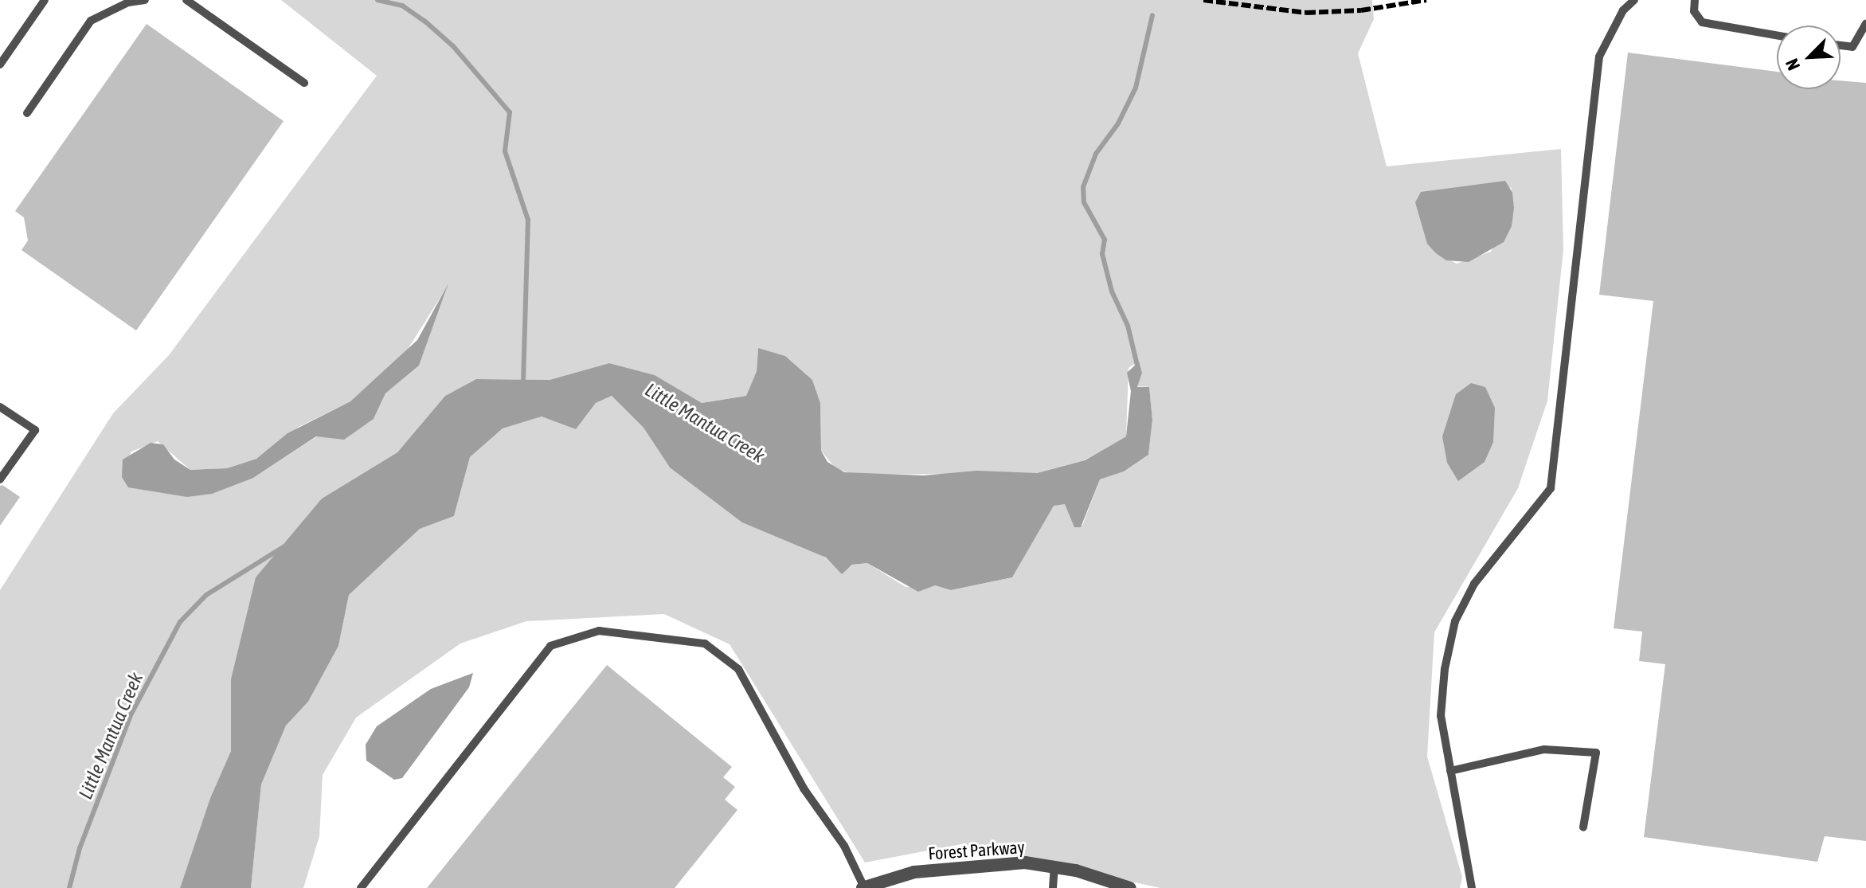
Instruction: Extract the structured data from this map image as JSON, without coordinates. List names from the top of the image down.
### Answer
{
  "streets": {
    "street": ["Forest Parkway"]
  },
  "water": ["Little Mantua Creek"],
  "north": "bottom left"
}
